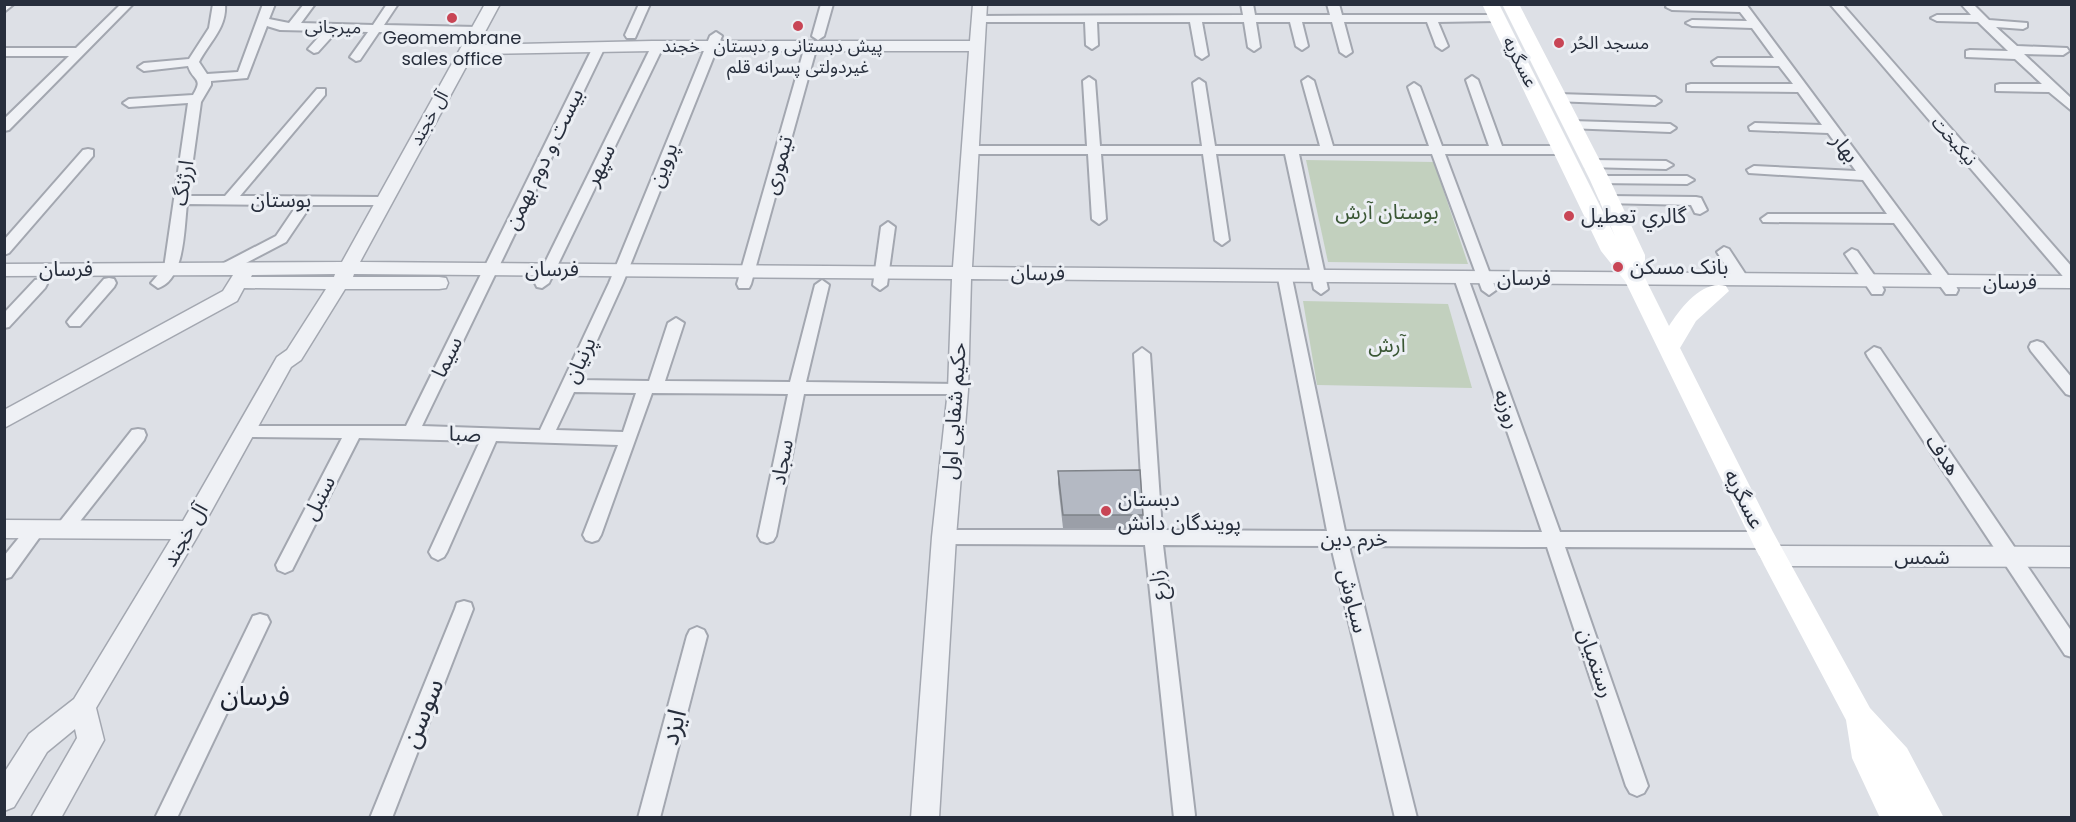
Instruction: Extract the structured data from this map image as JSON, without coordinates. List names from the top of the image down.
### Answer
{
  "streets": {
    "main road": ["عسگریه"],
    "street": [
      "میرجانی",
      "خجند",
      "آل خجند",
      "نیکبخت",
      "بهار",
      "بیست و دوم بهمن",
      "سپهر",
      "پروین",
      "تیموری",
      "ارژنگ",
      "بوستان",
      "فرسان",
      "سیما",
      "پرنیان",
      "روزبه",
      "حکیم شفایی اول",
      "صبا",
      "هدف",
      "سجاد",
      "سنبل",
      "خرم دین",
      "شمس",
      "زارع",
      "سیاوش",
      "رستمیان",
      "سوسن",
      "ایزد"
    ]
  },
  "crossings": [
    ["میرجانی", "آل خجند"],
    ["خجند", "بیست و دوم بهمن"],
    ["خجند", "سپهر"],
    ["خجند", "پروین"],
    ["خجند", "تیموری"],
    ["خجند", "حکیم شفایی اول"],
    ["عسگریه", "فرسان"],
    ["عسگریه", "خرم دین"],
    ["عسگریه", "شمس"],
    ["آل خجند", "بوستان"],
    ["آل خجند", "فرسان"],
    ["آل خجند", "صبا"],
    ["بهار", "فرسان"],
    ["بیست و دوم بهمن", "فرسان"],
    ["بیست و دوم بهمن", "سیما"],
    ["سپهر", "فرسان"],
    ["پروین", "فرسان"],
    ["پروین", "پرنیان"],
    ["تیموری", "فرسان"],
    ["ارژنگ", "بوستان"],
    ["ارژنگ", "فرسان"],
    ["فرسان", "سیما"],
    ["فرسان", "پرنیان"],
    ["فرسان", "روزبه"],
    ["فرسان", "حکیم شفایی اول"],
    ["فرسان", "سجاد"],
    ["فرسان", "سیاوش"],
    ["سیما", "صبا"],
    ["پرنیان", "صبا"],
    ["روزبه", "خرم دین"],
    ["روزبه", "رستمیان"],
    ["حکیم شفایی اول", "خرم دین"],
    ["صبا", "سنبل"],
    ["هدف", "شمس"],
    ["خرم دین", "شمس"],
    ["خرم دین", "زارع"],
    ["خرم دین", "سیاوش"],
    ["خرم دین", "رستمیان"]
  ],
  "districts": ["فرسان"],
  "parks": ["بوستان آرش", "آرش"],
  "places": [
    "Geomembrane sales office",
    "پیش دبستانی و دبستان غیردولتی پسرانه قلم",
    "مسجد الحُر",
    "گالري تعطيل",
    "بانک مسکن",
    "دبستان پویندگان دانش"
  ]
}
